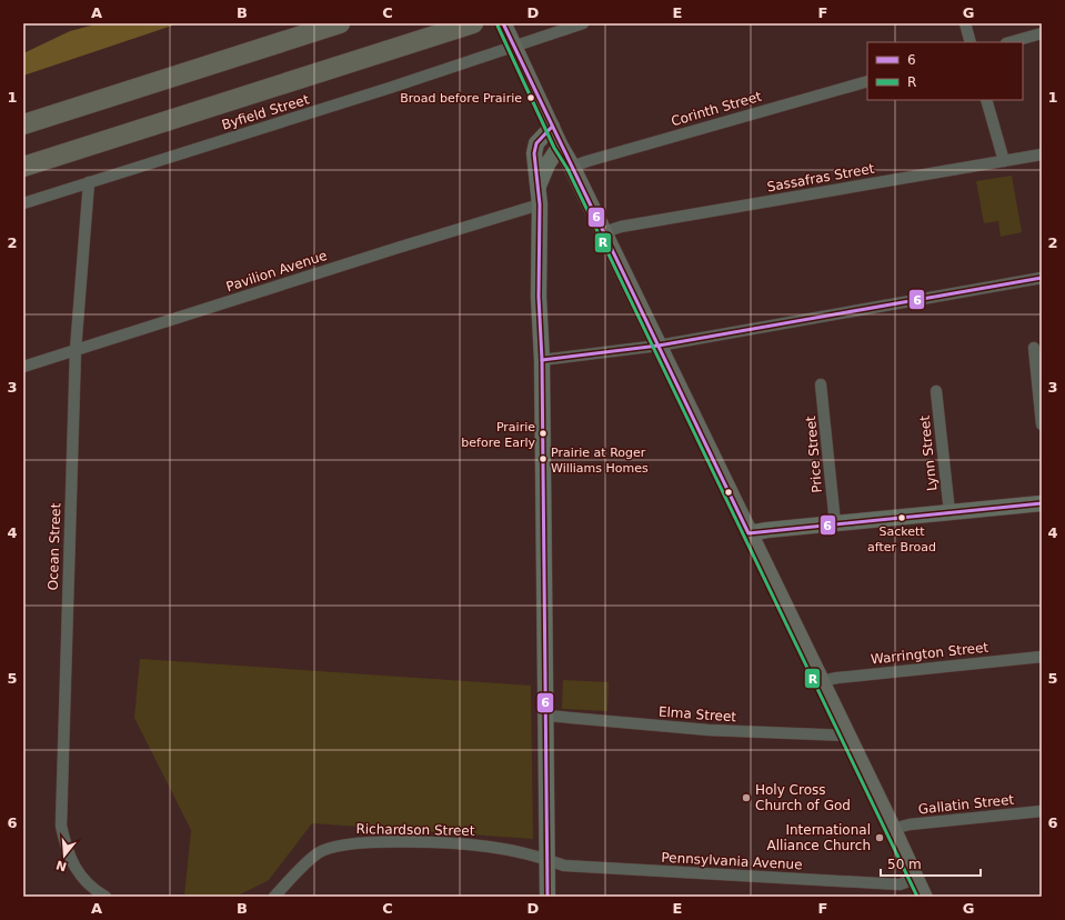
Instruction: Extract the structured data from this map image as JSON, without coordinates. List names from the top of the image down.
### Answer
{
  "streets": {
    "street": [
      "Corinth Street",
      "Byfield Street",
      "Sassafras Street",
      "Pavilion Avenue",
      "Lynn Street",
      "Price Street",
      "Ocean Street",
      "Warrington Street",
      "Elma Street",
      "Gallatin Street",
      "Richardson Street",
      "Pennsylvania Avenue"
    ]
  },
  "crossings": [
    ["Byfield Street", "Ocean Street"],
    ["Pavilion Avenue", "Ocean Street"],
    ["Richardson Street", "Pennsylvania Avenue"]
  ],
  "places": [
    "Broad before Prairie",
    "Prairie before Early",
    "Prairie at Roger Williams Homes",
    "Sackett after Broad",
    "Holy Cross Church of God",
    "International Alliance Church"
  ],
  "lines": ["transit line 6", "transit line R"],
  "legend": ["6", "R"],
  "scale_bar": "50 m",
  "north": "bottom",
  "grid": {
    "columns": [
      "A",
      "B",
      "C",
      "D",
      "E",
      "F",
      "G"
    ],
    "rows": [
      "1",
      "2",
      "3",
      "4",
      "5",
      "6"
    ]
  }
}
